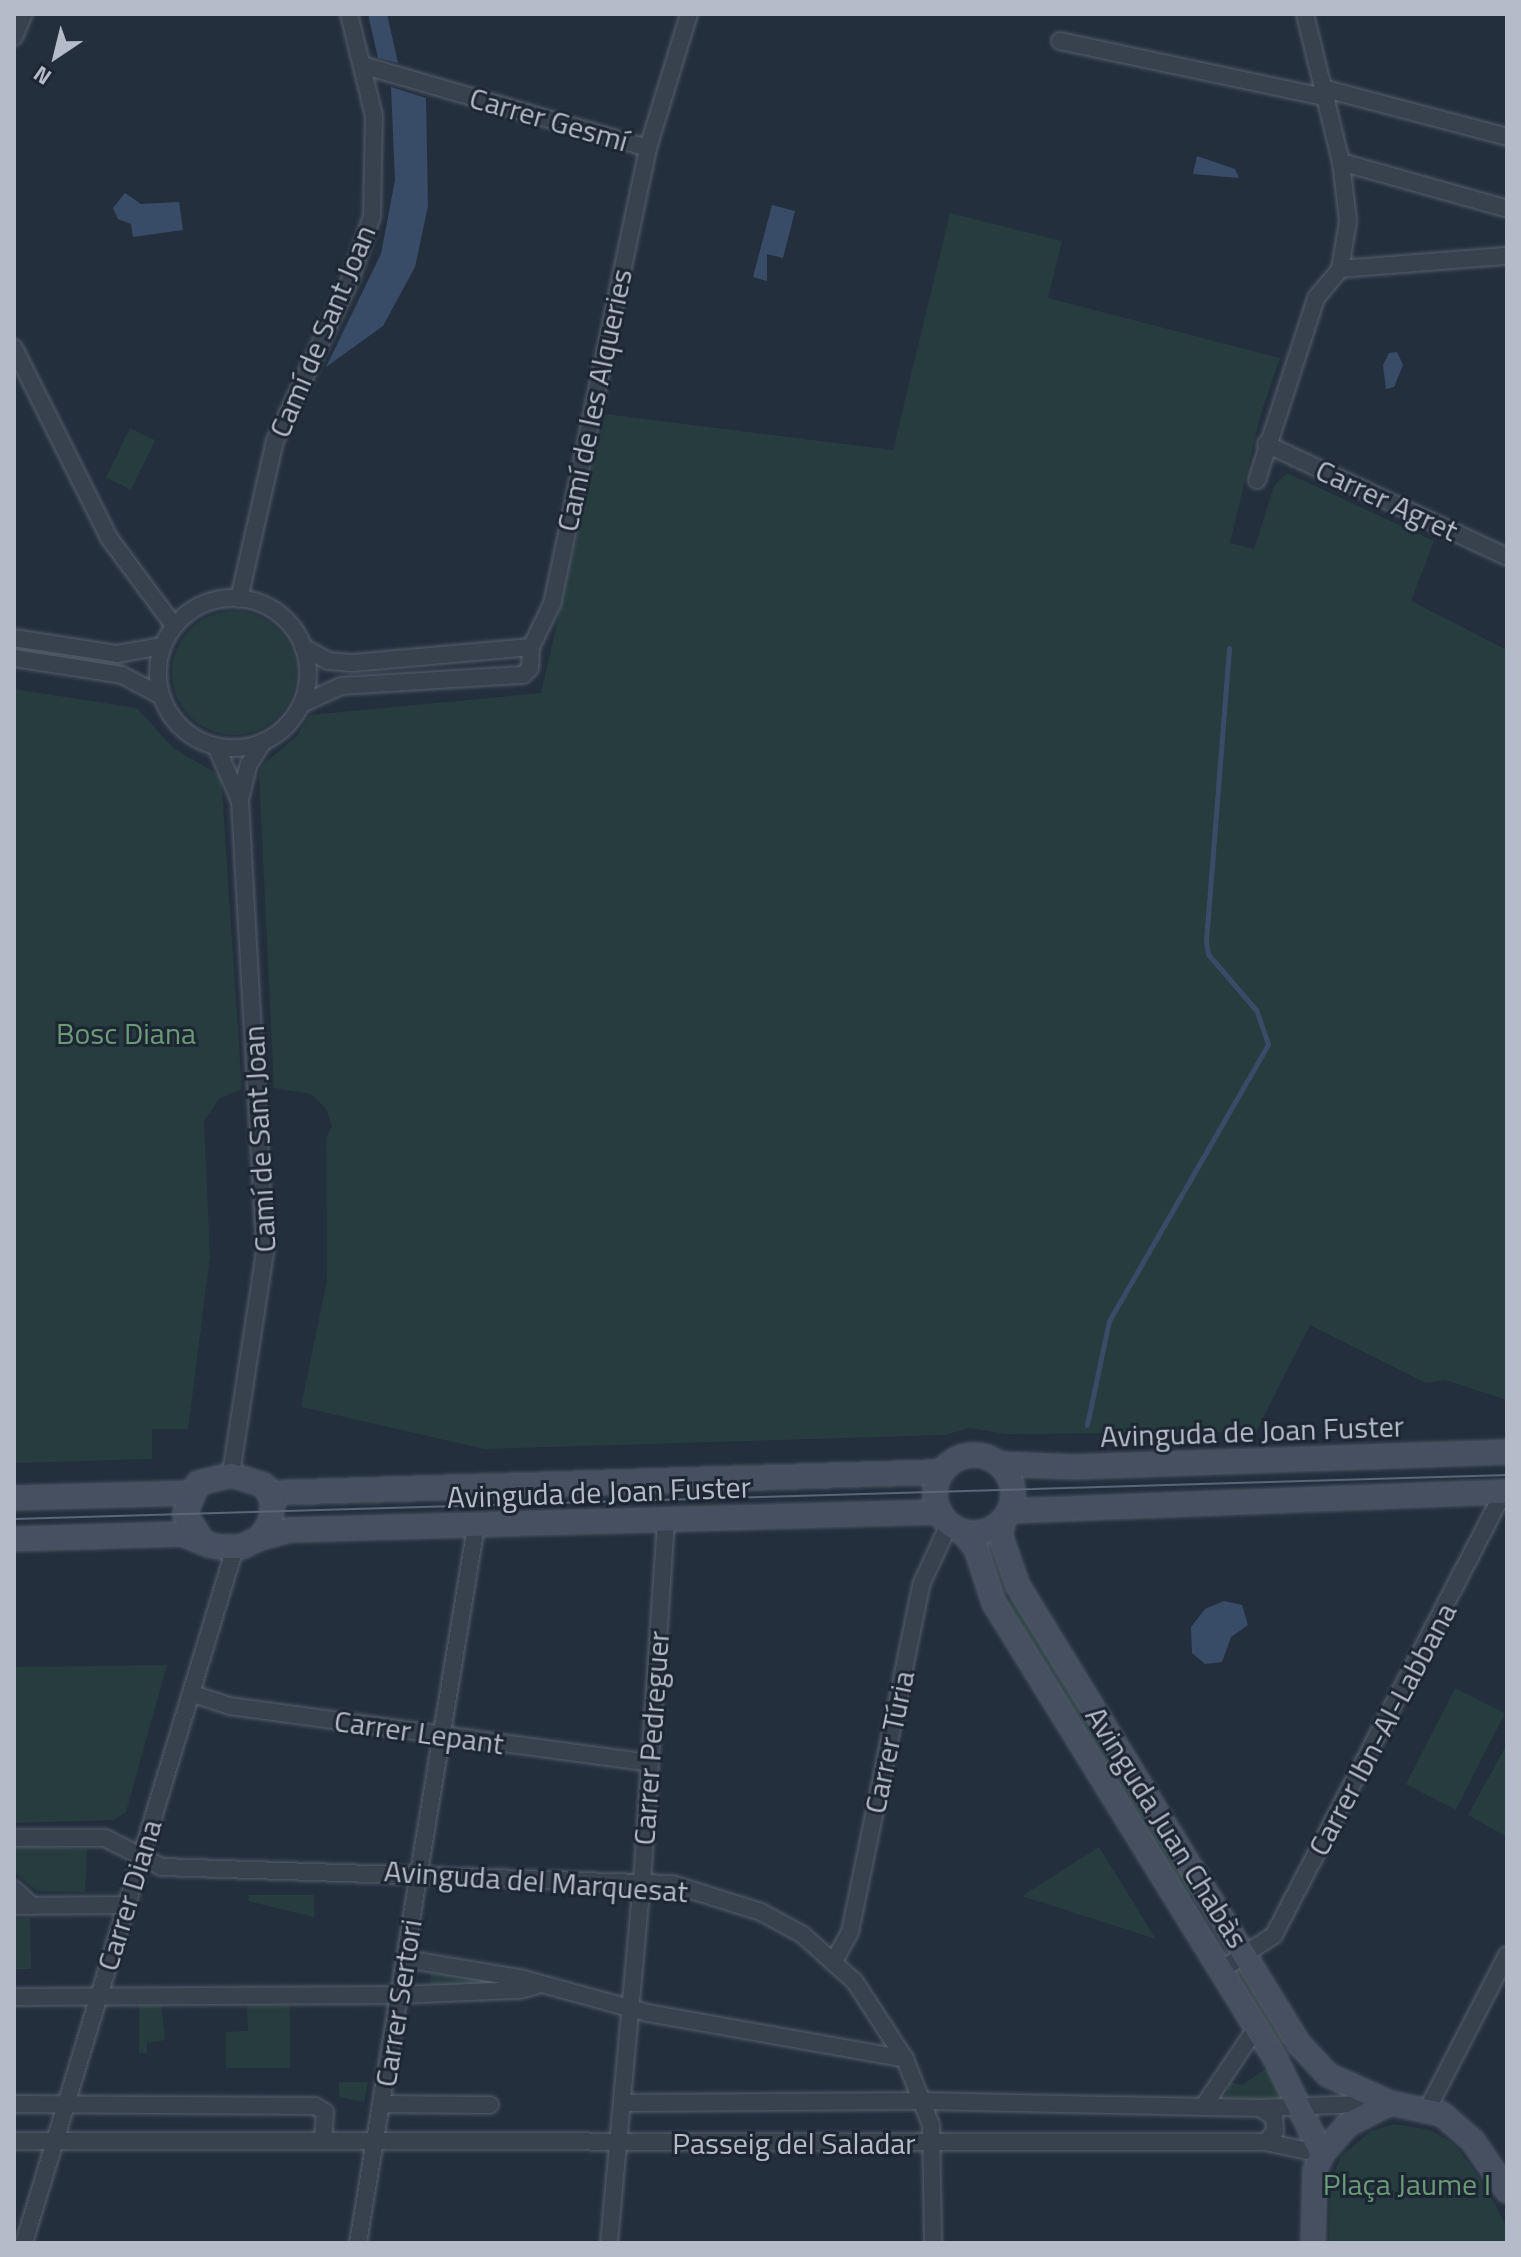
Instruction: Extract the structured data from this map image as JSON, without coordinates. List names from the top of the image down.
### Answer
{
  "streets": {
    "main road": ["Avinguda de Joan Fuster", "Avinguda Juan Chabàs"],
    "street": [
      "Carrer Gesmí",
      "Camí de Sant Joan",
      "Camí de les Alqueries",
      "Carrer Agret",
      "Carrer Ibn-Al-Labbana",
      "Carrer Lepant",
      "Carrer Pedreguer",
      "Carrer Túria",
      "Avinguda del Marquesat",
      "Carrer Diana",
      "Carrer Sertori",
      "Passeig del Saladar"
    ]
  },
  "crossings": [
    ["Carrer Gesmí", "Camí de Sant Joan"],
    ["Carrer Gesmí", "Camí de les Alqueries"],
    ["Camí de Sant Joan", "Camí de les Alqueries"],
    ["Camí de Sant Joan", "Avinguda de Joan Fuster"],
    ["Camí de Sant Joan", "Carrer Diana"],
    ["Avinguda de Joan Fuster", "Carrer Pedreguer"],
    ["Avinguda de Joan Fuster", "Carrer Túria"],
    ["Avinguda de Joan Fuster", "Avinguda Juan Chabàs"],
    ["Avinguda de Joan Fuster", "Carrer Diana"],
    ["Avinguda de Joan Fuster", "Carrer Sertori"],
    ["Carrer Ibn-Al-Labbana", "Avinguda Juan Chabàs"],
    ["Carrer Lepant", "Carrer Pedreguer"],
    ["Carrer Lepant", "Carrer Diana"],
    ["Carrer Lepant", "Carrer Sertori"],
    ["Carrer Pedreguer", "Avinguda del Marquesat"],
    ["Carrer Pedreguer", "Passeig del Saladar"],
    ["Carrer Túria", "Avinguda Juan Chabàs"],
    ["Carrer Túria", "Avinguda del Marquesat"],
    ["Avinguda Juan Chabàs", "Passeig del Saladar"],
    ["Avinguda del Marquesat", "Carrer Diana"],
    ["Avinguda del Marquesat", "Carrer Sertori"],
    ["Avinguda del Marquesat", "Passeig del Saladar"],
    ["Carrer Diana", "Passeig del Saladar"],
    ["Carrer Sertori", "Passeig del Saladar"]
  ],
  "parks": ["Bosc Diana", "Plaça Jaume I"],
  "north": "bottom left"
}
